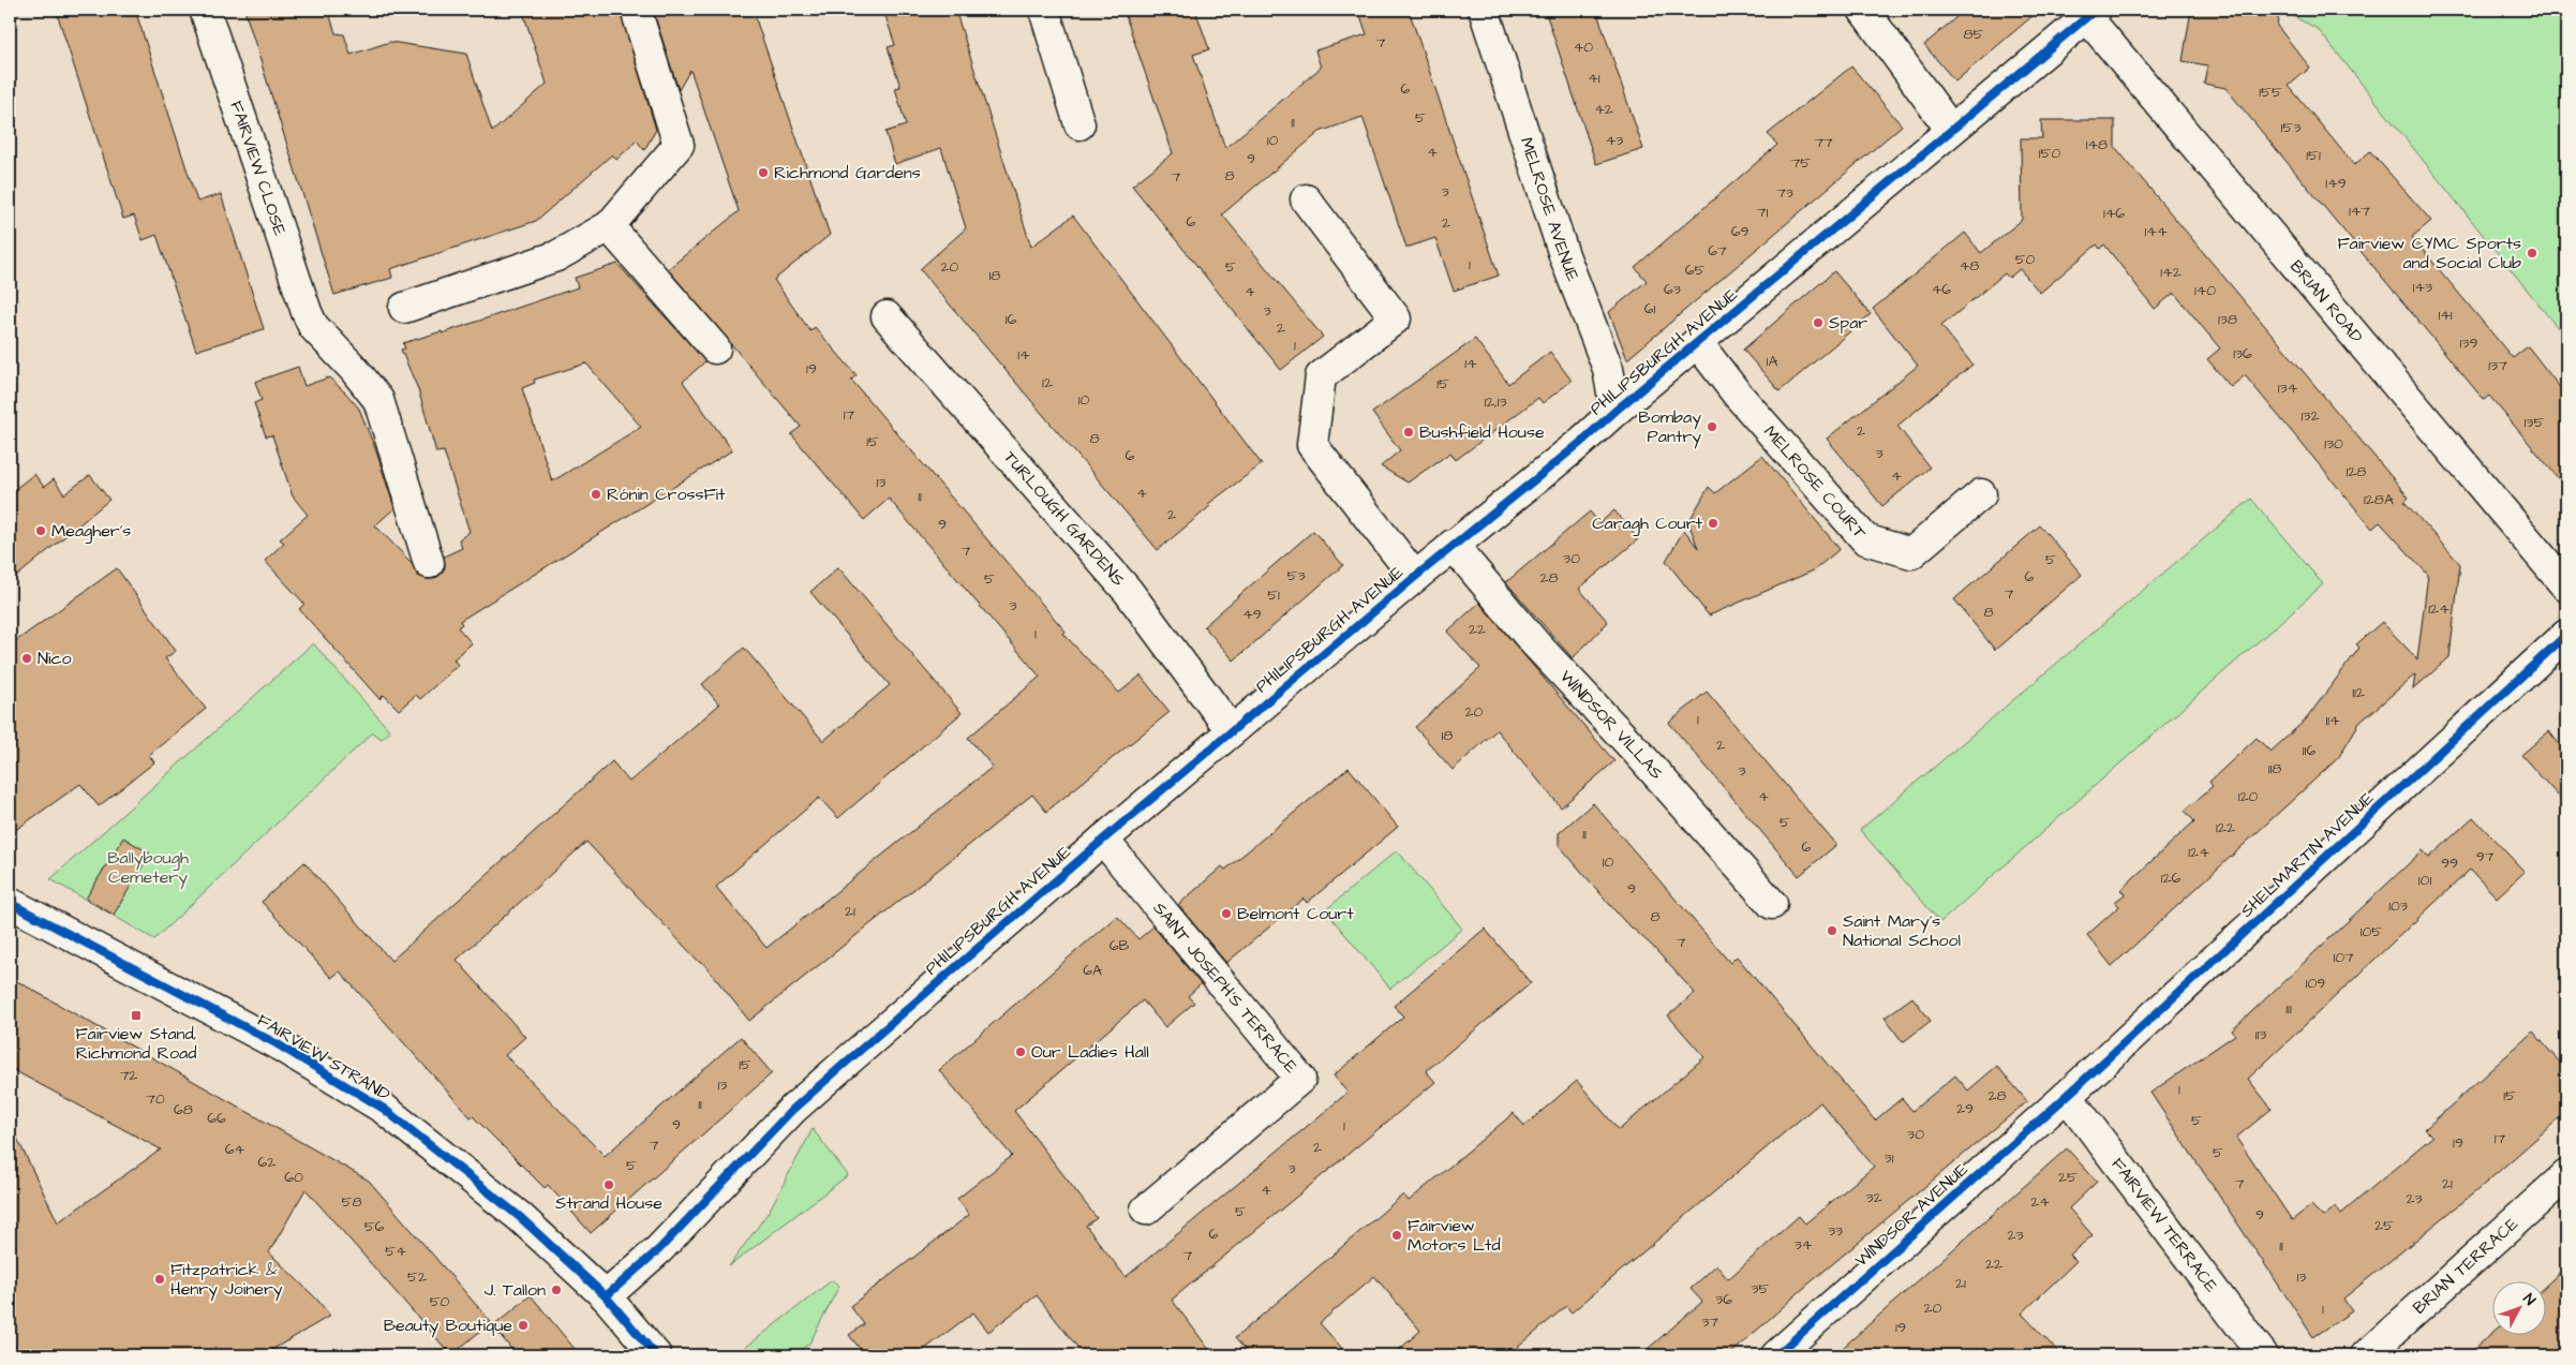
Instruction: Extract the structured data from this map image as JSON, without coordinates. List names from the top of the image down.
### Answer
{
  "streets": {
    "street": [
      "FAIRVIEW CLOSE",
      "MELROSE AVENUE",
      "BRIAN ROAD",
      "PHILIPSBURGH AVENUE",
      "MELROSE COURT",
      "TURLOUGH GARDENS",
      "WINDSOR VILLAS",
      "SHELMARTIN AVENUE",
      "SAINT JOSEPH'S TERRACE",
      "FAIRVIEW STRAND",
      "WINDSOR AVENUE",
      "FAIRVIEW TERRACE",
      "BRIAN TERRACE"
    ]
  },
  "crossings": [
    ["MELROSE AVENUE", "PHILIPSBURGH AVENUE"],
    ["BRIAN ROAD", "PHILIPSBURGH AVENUE"],
    ["PHILIPSBURGH AVENUE", "MELROSE COURT"],
    ["PHILIPSBURGH AVENUE", "TURLOUGH GARDENS"],
    ["PHILIPSBURGH AVENUE", "WINDSOR VILLAS"],
    ["PHILIPSBURGH AVENUE", "SAINT JOSEPH'S TERRACE"],
    ["PHILIPSBURGH AVENUE", "FAIRVIEW STRAND"],
    ["SHELMARTIN AVENUE", "WINDSOR AVENUE"],
    ["SHELMARTIN AVENUE", "FAIRVIEW TERRACE"],
    ["WINDSOR AVENUE", "FAIRVIEW TERRACE"]
  ],
  "parks": ["Ballybough Cemetery"],
  "places": {
    "other": [
      "Richmond Gardens",
      "Fairview CYMC Sports and Social Club",
      "Spar",
      "Bombay Pantry",
      "Bushfield House",
      "Rónin CrossFit",
      "Caragh Court",
      "Meagher's",
      "Nico",
      "Belmont Court",
      "Saint Mary's National School",
      "Our Ladies Hall",
      "Strand House",
      "Fairview Motors Ltd",
      "Fitzpatrick & Henry Joinery",
      "J. Tallon",
      "Beauty Boutique"
    ],
    "transit": ["Fairview Stand, Richmond Road"]
  },
  "house_numbers": [
    "85",
    "7",
    "40",
    "41",
    "6",
    "155",
    "42",
    "5",
    "11",
    "153",
    "10",
    "43",
    "77",
    "148",
    "4",
    "150",
    "151",
    "9",
    "75",
    "8",
    "7",
    "149",
    "3",
    "73",
    "147",
    "71",
    "146",
    "6",
    "2",
    "69",
    "144",
    "67",
    "50",
    "1",
    "48",
    "20",
    "5",
    "65",
    "142",
    "18",
    "143",
    "63",
    "46",
    "140",
    "4",
    "61",
    "3",
    "141",
    "16",
    "138",
    "2",
    "139",
    "1",
    "136",
    "14",
    "1A",
    "14",
    "137",
    "19",
    "12",
    "15",
    "134",
    "10",
    "12,13",
    "17",
    "132",
    "135",
    "2",
    "8",
    "15",
    "130",
    "3",
    "6",
    "128",
    "4",
    "13",
    "4",
    "11",
    "128A",
    "2",
    "9",
    "7",
    "30",
    "5",
    "53",
    "6",
    "28",
    "5",
    "7",
    "51",
    "3",
    "124",
    "8",
    "49",
    "22",
    "1",
    "112",
    "20",
    "1",
    "114",
    "18",
    "2",
    "116",
    "118",
    "3",
    "4",
    "120",
    "5",
    "122",
    "11",
    "6",
    "124",
    "97",
    "10",
    "99",
    "126",
    "101",
    "9",
    "103",
    "21",
    "8",
    "105",
    "7",
    "6B",
    "107",
    "6A",
    "109",
    "111",
    "113",
    "15",
    "72",
    "13",
    "1",
    "28",
    "15",
    "70",
    "11",
    "29",
    "68",
    "66",
    "5",
    "9",
    "1",
    "30",
    "17",
    "19",
    "7",
    "2",
    "64",
    "5",
    "31",
    "62",
    "5",
    "3",
    "60",
    "25",
    "7",
    "21",
    "4",
    "32",
    "23",
    "58",
    "24",
    "5",
    "9",
    "25",
    "56",
    "33",
    "6",
    "23",
    "34",
    "11",
    "54",
    "7",
    "22",
    "52",
    "13",
    "21",
    "35",
    "36",
    "50",
    "20",
    "1",
    "37",
    "19"
  ],
  "north": "top right"
}
